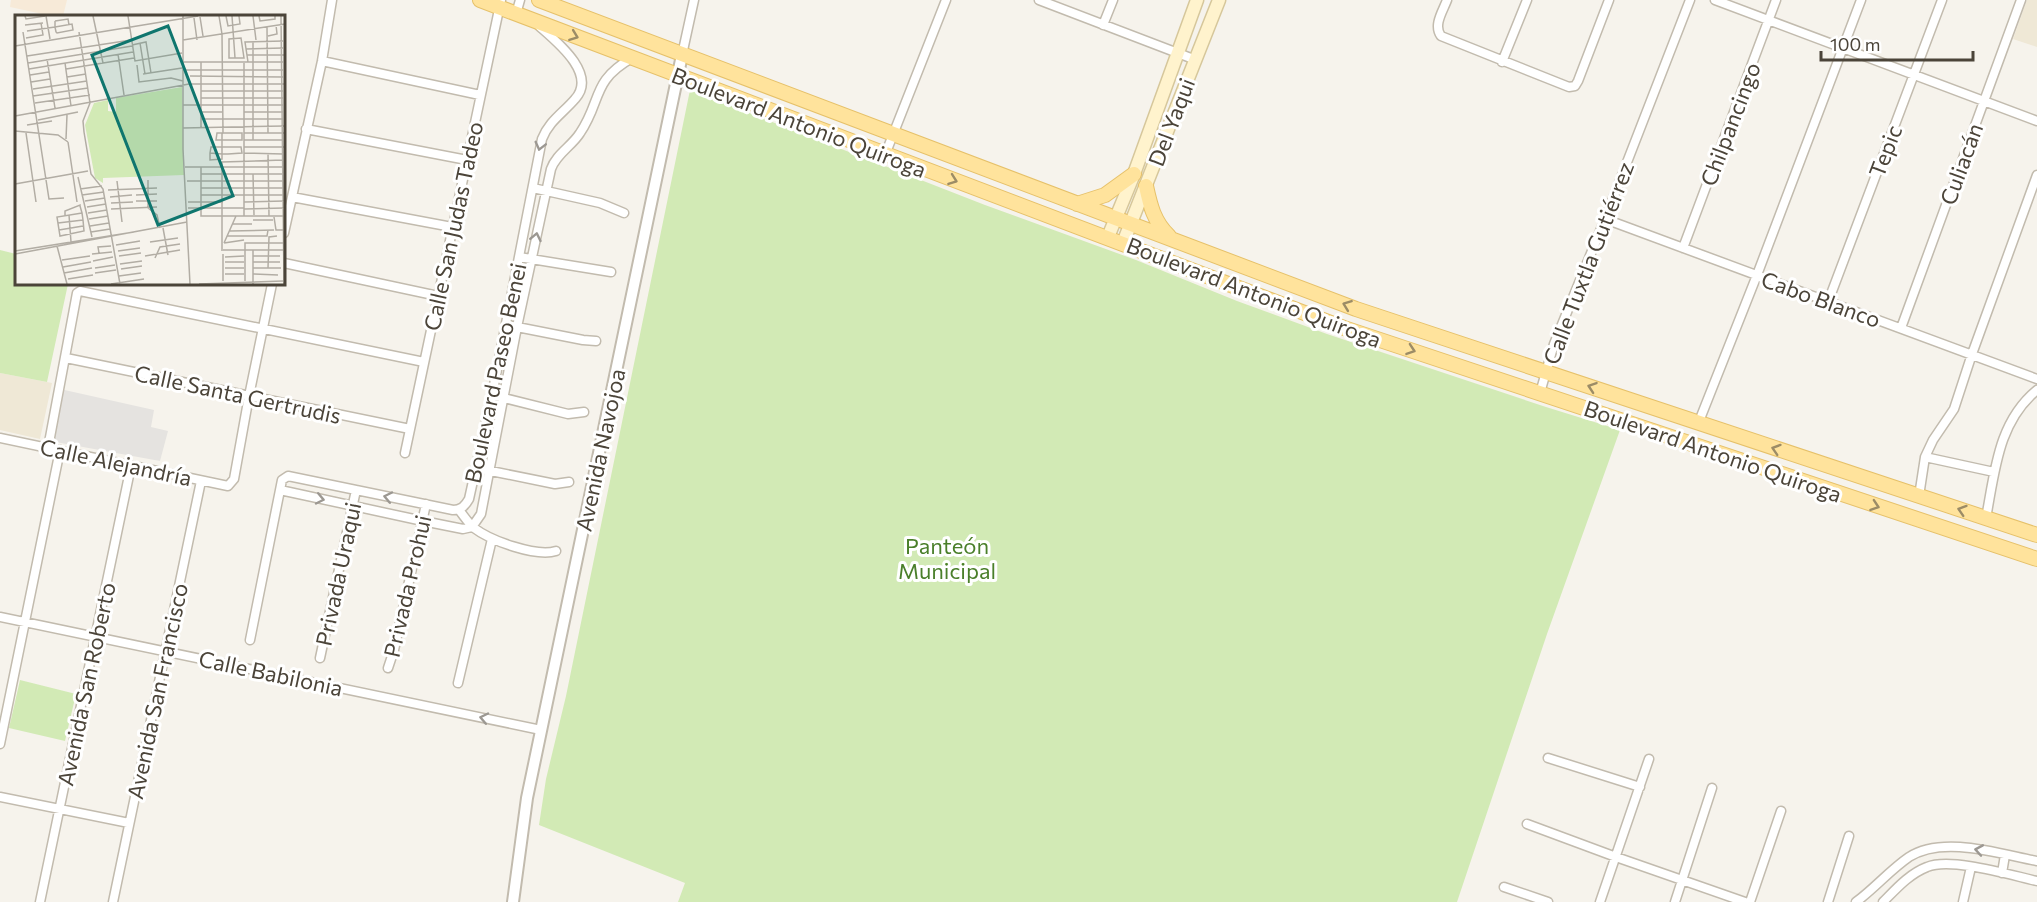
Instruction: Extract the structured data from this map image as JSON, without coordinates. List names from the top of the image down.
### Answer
{
  "streets": {
    "main road": ["Boulevard Antonio Quiroga", "Del Yaqui"],
    "street": [
      "Chilpancingo",
      "Tepic",
      "Culiacán",
      "Calle San Judas Tadeo",
      "Calle Tuxtla Gutiérrez",
      "Cabo Blanco",
      "Boulevard Paseo Benei",
      "Calle Santa Gertrudis",
      "Avenida Navojoa",
      "Calle Alejandría",
      "Privada Uraqui",
      "Privada Prohui",
      "Calle Babilonia",
      "Avenida San Roberto",
      "Avenida San Francisco"
    ]
  },
  "crossings": [
    ["Boulevard Antonio Quiroga", "Del Yaqui"],
    ["Boulevard Antonio Quiroga", "Calle San Judas Tadeo"],
    ["Boulevard Antonio Quiroga", "Calle Tuxtla Gutiérrez"],
    ["Boulevard Antonio Quiroga", "Boulevard Paseo Benei"],
    ["Boulevard Antonio Quiroga", "Avenida Navojoa"],
    ["Chilpancingo", "Cabo Blanco"],
    ["Tepic", "Cabo Blanco"],
    ["Culiacán", "Cabo Blanco"],
    ["Calle San Judas Tadeo", "Calle Santa Gertrudis"],
    ["Calle Tuxtla Gutiérrez", "Cabo Blanco"],
    ["Boulevard Paseo Benei", "Privada Uraqui"],
    ["Boulevard Paseo Benei", "Privada Prohui"],
    ["Calle Santa Gertrudis", "Calle Alejandría"],
    ["Avenida Navojoa", "Calle Babilonia"],
    ["Calle Alejandría", "Avenida San Roberto"],
    ["Calle Alejandría", "Avenida San Francisco"],
    ["Calle Babilonia", "Avenida San Roberto"],
    ["Calle Babilonia", "Avenida San Francisco"]
  ],
  "one_way": ["Calle Babilonia"],
  "parks": ["Panteón Municipal"],
  "scale_bar": "100 m"
}
